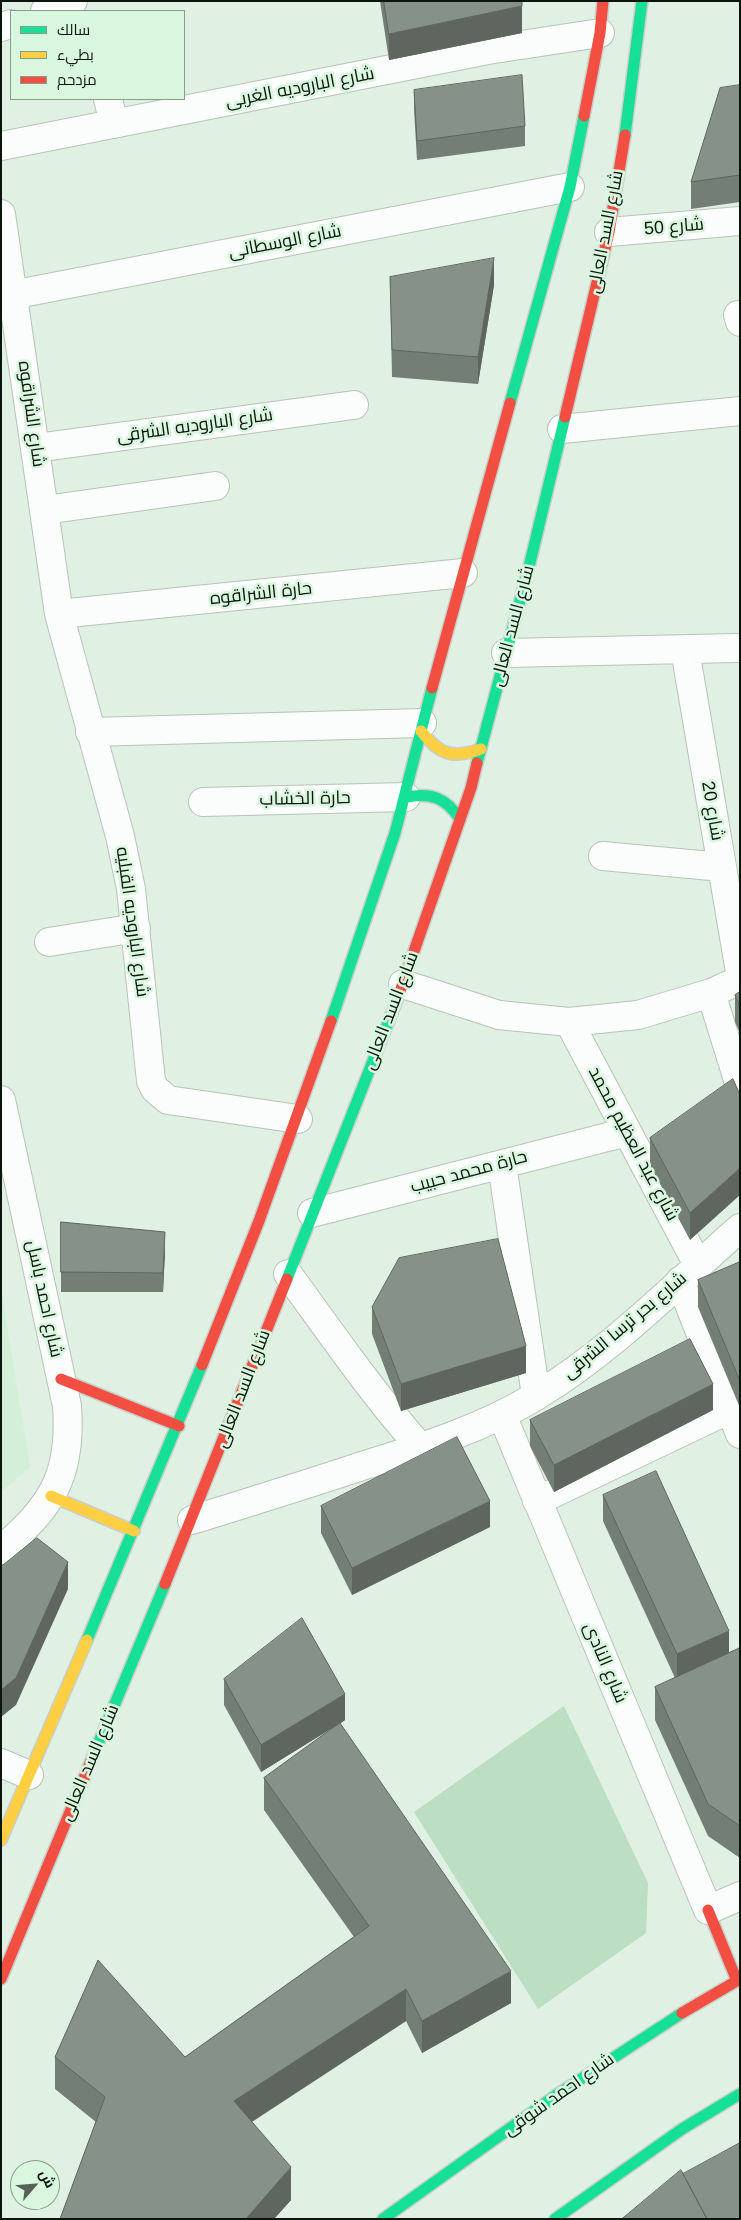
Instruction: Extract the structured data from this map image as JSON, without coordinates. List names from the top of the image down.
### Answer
{
  "streets": {
    "main road": ["شارع السد العالى", "شارع احمد شوقى"],
    "street": [
      "شارع الباروديه الغربى",
      "شارع 50",
      "شارع الوسطانى",
      "شارع الشراقوه",
      "شارع الباروديه الشرقى",
      "حارة الشراقوه",
      "حارة الخشاب",
      "شارع 20",
      "شارع الباروديه القبليه",
      "شارع عبد العظيم محمد",
      "حارة محمد حبيب",
      "شارع احمد باسل",
      "شارع بحر ترسا الشرقى",
      "شارع النادى"
    ]
  },
  "crossings": [
    ["شارع 50", "شارع السد العالى"],
    ["شارع السد العالى", "حارة محمد حبيب"],
    ["شارع السد العالى", "شارع بحر ترسا الشرقى"],
    ["شارع الوسطانى", "شارع الشراقوه"],
    ["شارع الشراقوه", "شارع الباروديه الشرقى"],
    ["شارع الشراقوه", "حارة الشراقوه"],
    ["شارع الشراقوه", "شارع الباروديه القبليه"],
    ["حارة الشراقوه", "شارع الباروديه القبليه"],
    ["شارع عبد العظيم محمد", "حارة محمد حبيب"],
    ["شارع عبد العظيم محمد", "شارع بحر ترسا الشرقى"],
    ["شارع بحر ترسا الشرقى", "شارع النادى"]
  ],
  "legend": ["سالك", "بطيء", "مزدحم"],
  "north": "top right"
}
